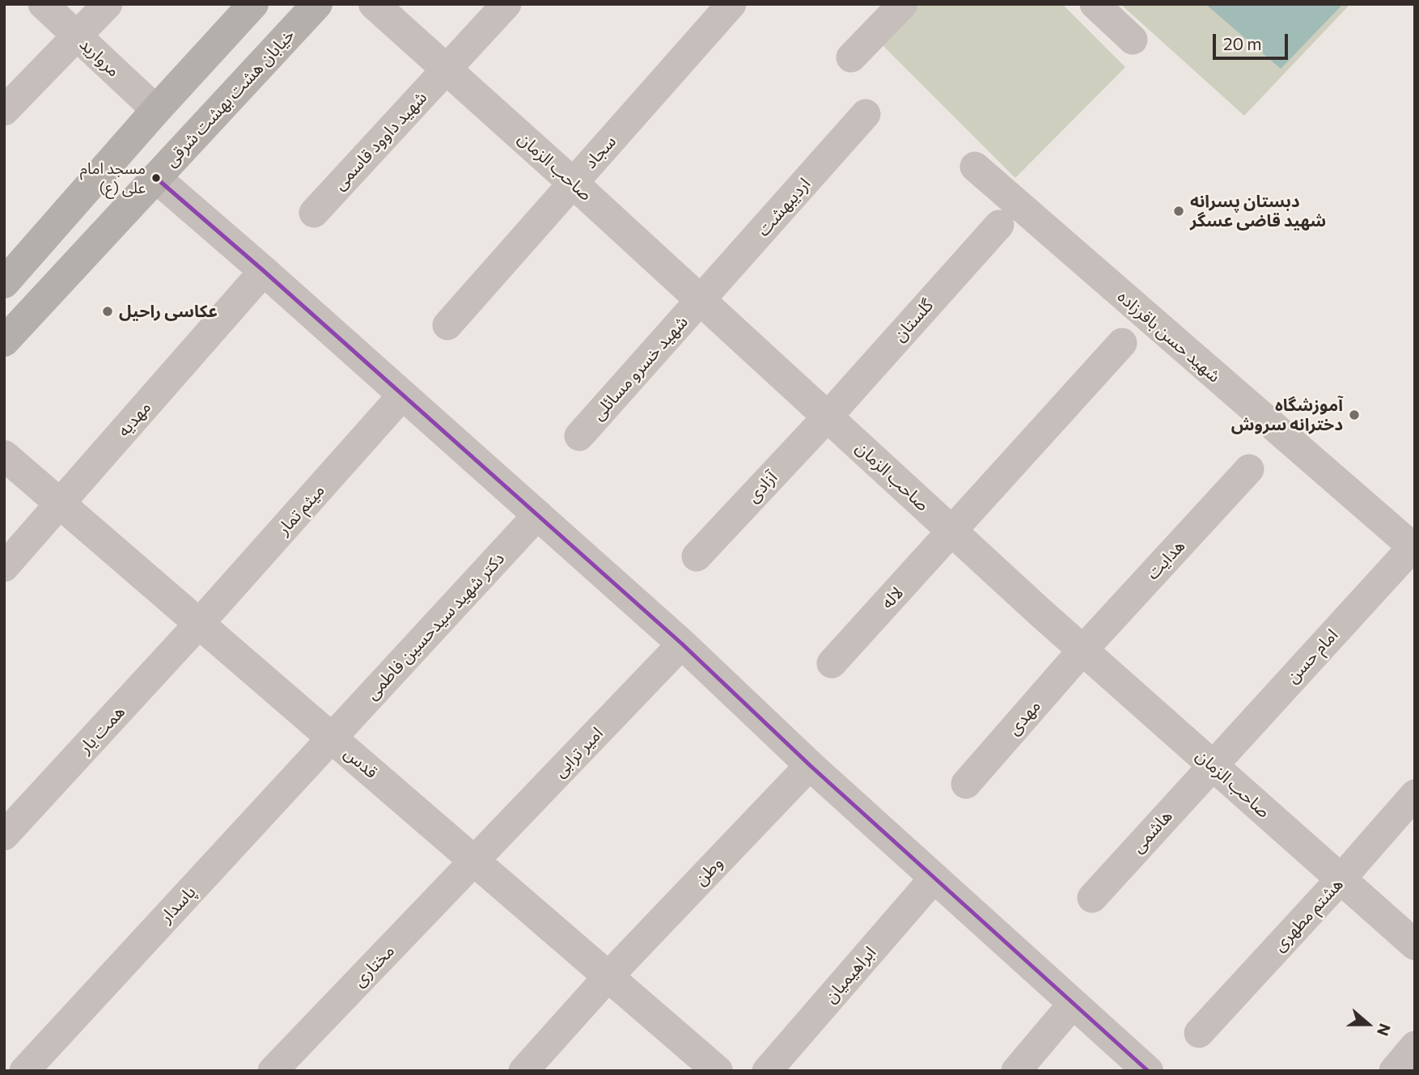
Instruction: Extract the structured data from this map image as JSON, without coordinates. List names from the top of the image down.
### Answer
{
  "streets": {
    "main road": ["خیابان هشت بهشت شرقی"],
    "street": [
      "مروارید",
      "شهید داوود قاسمی",
      "سجاد",
      "صاحب الزمان",
      "اردیبهشت",
      "گلستان",
      "شهید حسن باقرزاده",
      "شهید خسرو مسائلی",
      "مهدیه",
      "آزادی",
      "میثم تمار",
      "هدایت",
      "لاله",
      "دکتر شهید سیدحسین فاطمی",
      "امام حسن",
      "مهدی",
      "همت یار",
      "امیر ترابی",
      "قدس",
      "هاشمی",
      "وطن",
      "پاسدار",
      "هشتم مطهری",
      "مختاری",
      "ابراهیمیان"
    ]
  },
  "crossings": [
    ["شهید داوود قاسمی", "صاحب الزمان"],
    ["سجاد", "صاحب الزمان"],
    ["صاحب الزمان", "اردیبهشت"],
    ["صاحب الزمان", "گلستان"],
    ["صاحب الزمان", "شهید خسرو مسائلی"],
    ["صاحب الزمان", "آزادی"],
    ["صاحب الزمان", "هدایت"],
    ["صاحب الزمان", "لاله"],
    ["صاحب الزمان", "امام حسن"],
    ["صاحب الزمان", "مهدی"],
    ["صاحب الزمان", "هاشمی"],
    ["صاحب الزمان", "هشتم مطهری"],
    ["اردیبهشت", "شهید خسرو مسائلی"],
    ["گلستان", "آزادی"],
    ["شهید حسن باقرزاده", "امام حسن"],
    ["مهدیه", "قدس"],
    ["میثم تمار", "همت یار"],
    ["میثم تمار", "قدس"],
    ["هدایت", "مهدی"],
    ["دکتر شهید سیدحسین فاطمی", "قدس"],
    ["دکتر شهید سیدحسین فاطمی", "پاسدار"],
    ["امام حسن", "هاشمی"],
    ["همت یار", "قدس"],
    ["امیر ترابی", "قدس"],
    ["امیر ترابی", "مختاری"],
    ["قدس", "وطن"],
    ["قدس", "پاسدار"],
    ["قدس", "مختاری"]
  ],
  "places": [
    "مسجد امام علی (ع)",
    "دبستان پسرانه شهید قاضی عسگر",
    "عکاسی راحیل",
    "آموزشگاه دخترانه سروش"
  ],
  "scale_bar": "20 m",
  "north": "right"
}
